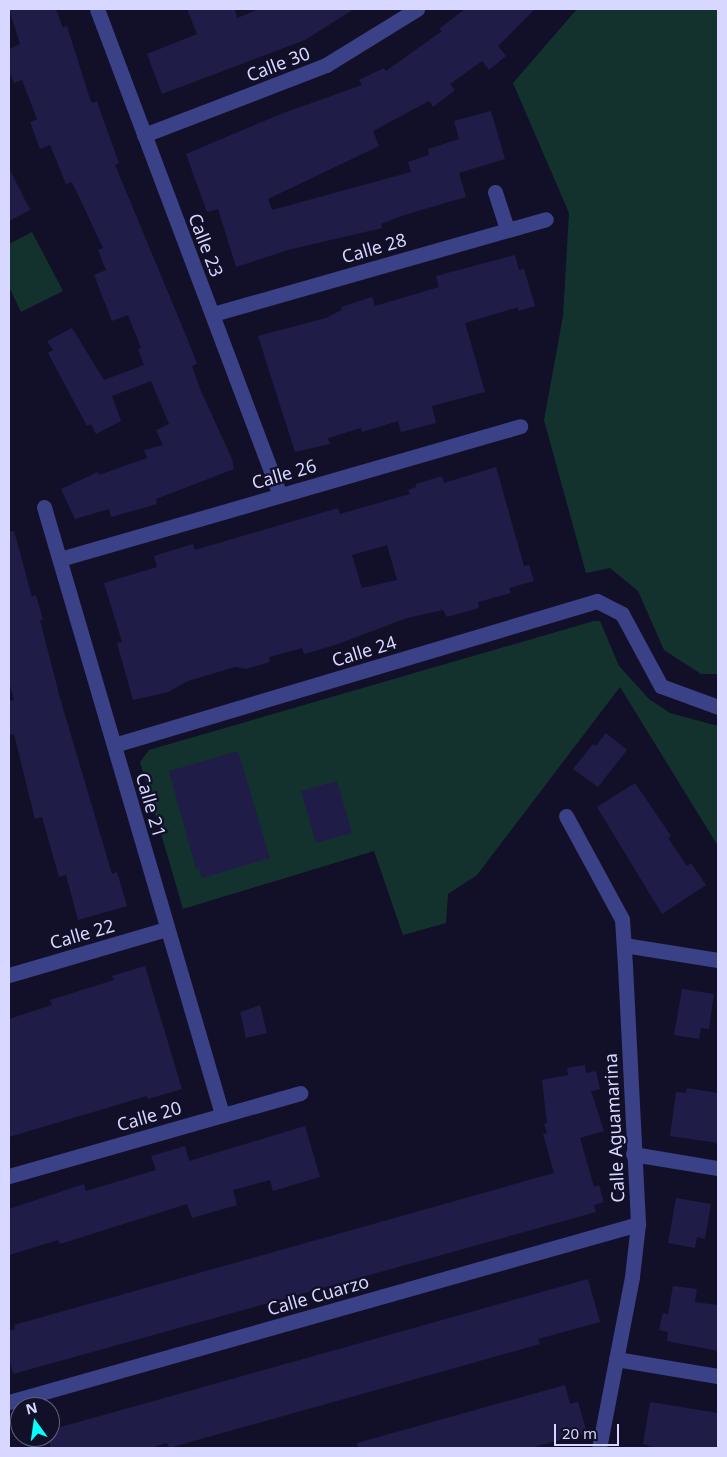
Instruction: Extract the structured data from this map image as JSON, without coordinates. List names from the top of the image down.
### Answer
{
  "streets": {
    "street": [
      "Calle 30",
      "Calle 23",
      "Calle 28",
      "Calle 26",
      "Calle 24",
      "Calle 21",
      "Calle 22",
      "Calle 20",
      "Calle Aguamarina",
      "Calle Cuarzo"
    ]
  },
  "crossings": [
    ["Calle 30", "Calle 23"],
    ["Calle 23", "Calle 28"],
    ["Calle 23", "Calle 26"],
    ["Calle 26", "Calle 21"],
    ["Calle 24", "Calle 21"],
    ["Calle 21", "Calle 22"],
    ["Calle 21", "Calle 20"],
    ["Calle Aguamarina", "Calle Cuarzo"]
  ],
  "scale_bar": "20 m",
  "north": "top"
}
